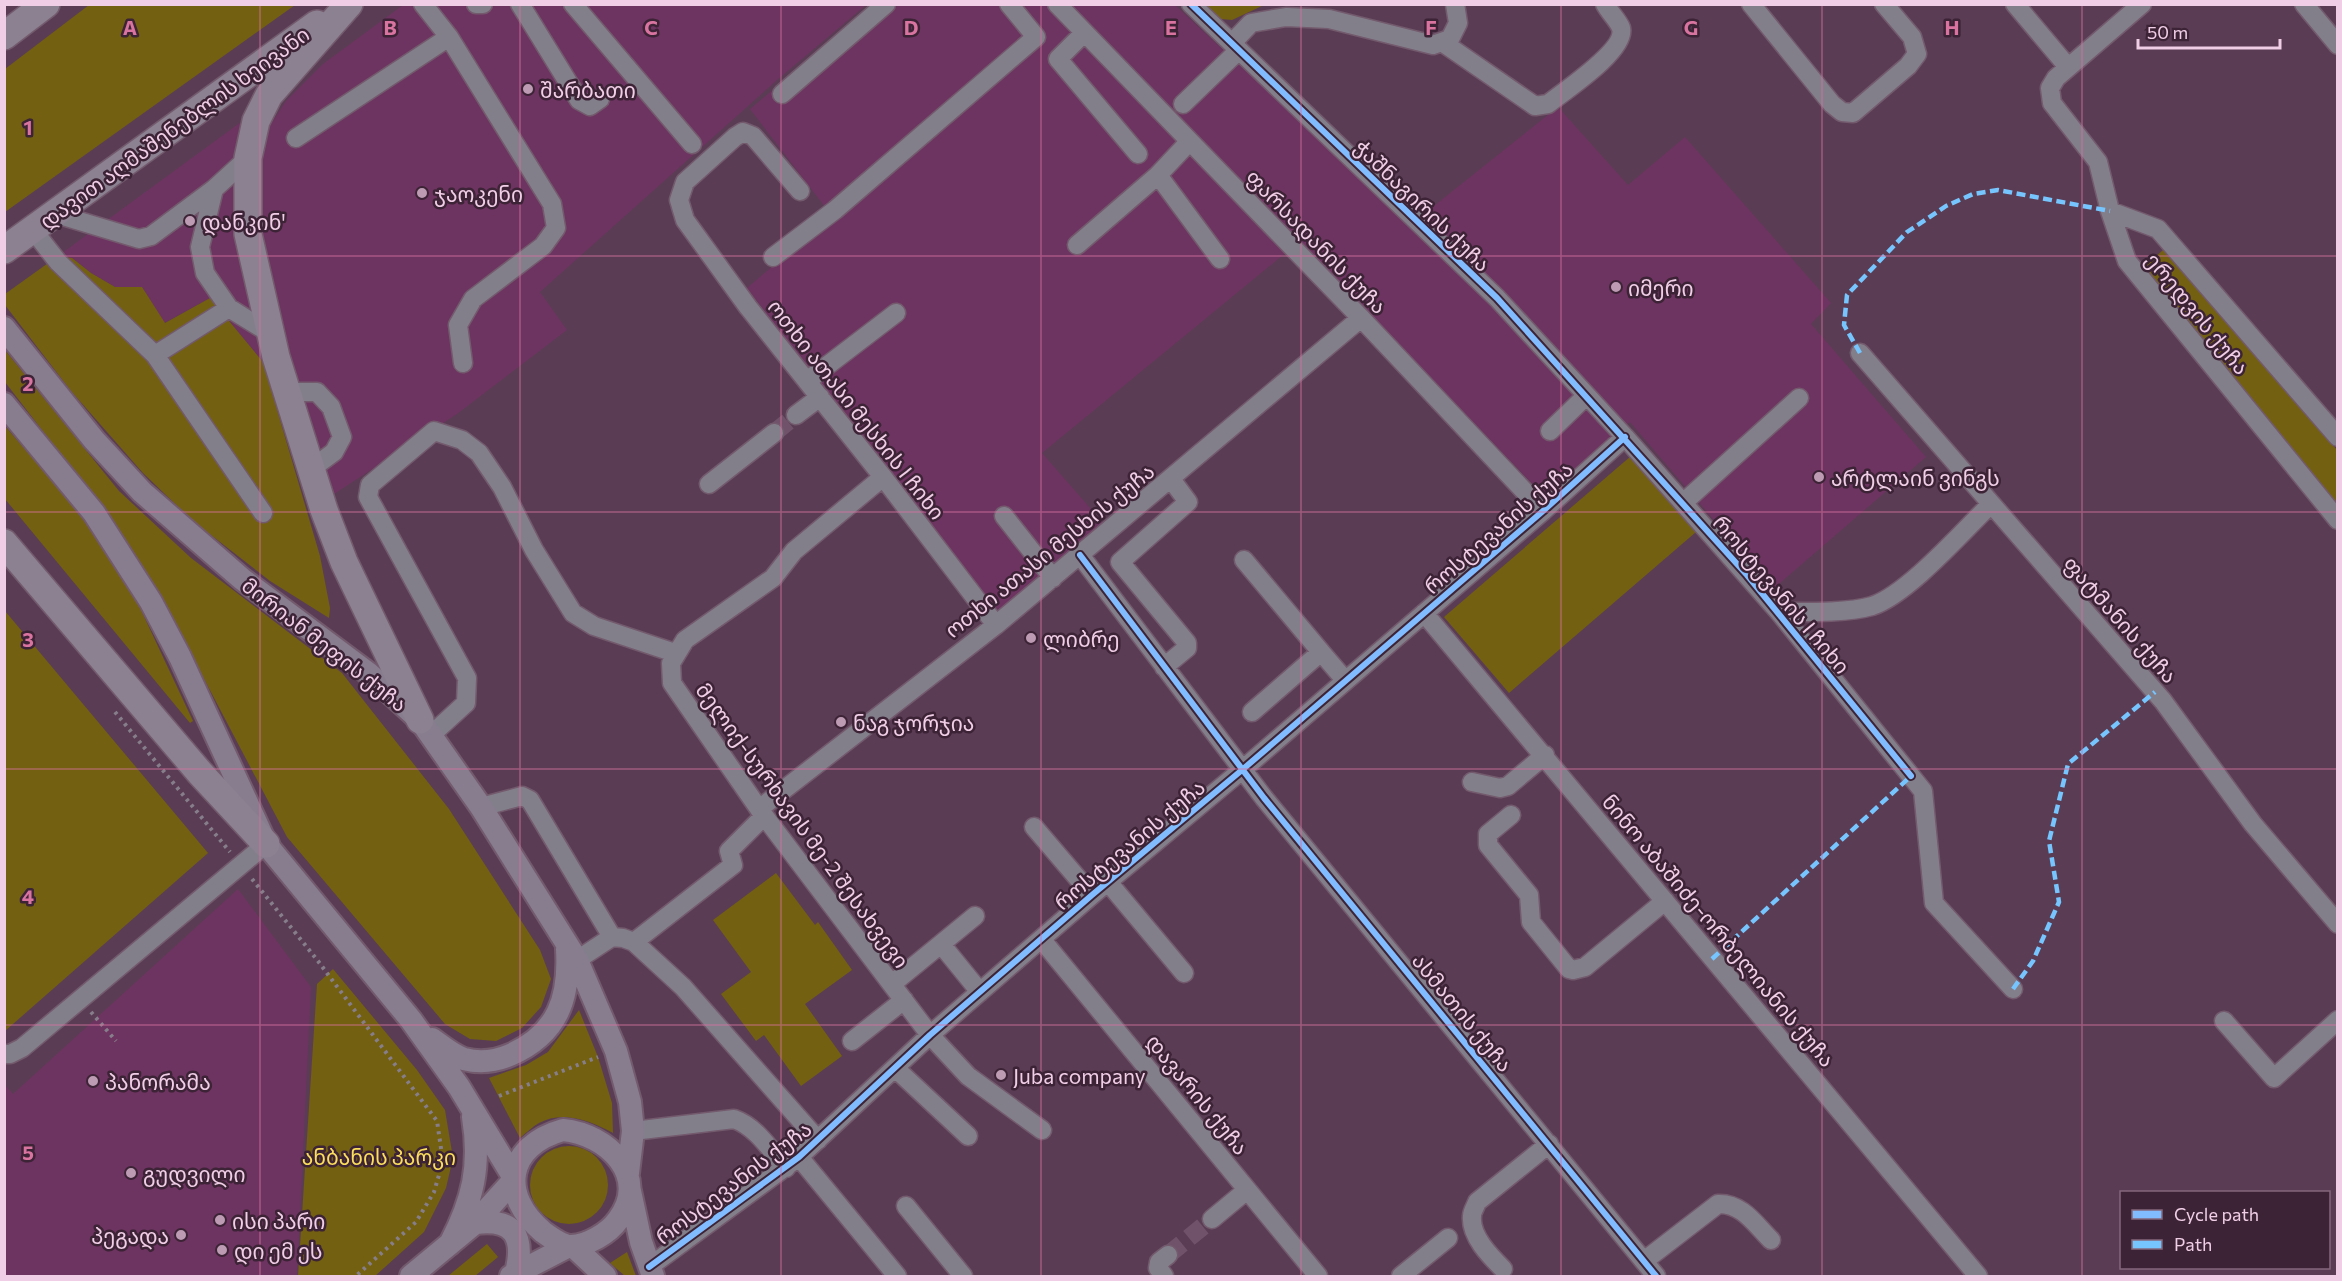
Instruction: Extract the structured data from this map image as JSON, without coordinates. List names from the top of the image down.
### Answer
{
  "streets": {
    "highway": ["დავით აღმაშენებლის ხეივანი"],
    "main road": ["მირიან მეფის ქუჩა"],
    "street": [
      "ჭაშნაგირის ქუჩა",
      "ფარსადანის ქუჩა",
      "ერედვის ქუჩა",
      "ოთხი ათასი მესხის I ჩიხი",
      "როსტევანის ქუჩა",
      "ოთხი ათასი მესხის ქუჩა",
      "როსტევანის I ჩიხი",
      "ფატმანის ქუჩა",
      "მელიქ-სურხავის მე-2 შესახვევი",
      "ნინო აბაშიძე-ორბელიანის ქუჩა",
      "ასმათის ქუჩა",
      "დავარის ქუჩა"
    ]
  },
  "crossings": [
    ["ჭაშნაგირის ქუჩა", "როსტევანის ქუჩა"],
    ["ჭაშნაგირის ქუჩა", "როსტევანის I ჩიხი"],
    ["ფარსადანის ქუჩა", "როსტევანის ქუჩა"],
    ["ფარსადანის ქუჩა", "ოთხი ათასი მესხის ქუჩა"],
    ["ოთხი ათასი მესხის I ჩიხი", "ოთხი ათასი მესხის ქუჩა"],
    ["როსტევანის ქუჩა", "როსტევანის I ჩიხი"],
    ["როსტევანის ქუჩა", "მირიან მეფის ქუჩა"],
    ["როსტევანის ქუჩა", "მელიქ-სურხავის მე-2 შესახვევი"],
    ["როსტევანის ქუჩა", "ნინო აბაშიძე-ორბელიანის ქუჩა"],
    ["როსტევანის ქუჩა", "ასმათის ქუჩა"],
    ["როსტევანის ქუჩა", "დავარის ქუჩა"],
    ["ოთხი ათასი მესხის ქუჩა", "მელიქ-სურხავის მე-2 შესახვევი"],
    ["ოთხი ათასი მესხის ქუჩა", "ასმათის ქუჩა"]
  ],
  "parks": ["ანბანის პარკი"],
  "places": [
    "შარბათი",
    "ჯაოკენი",
    "დანკინ'",
    "იმერი",
    "არტლაინ ვინგს",
    "ლიბრე",
    "ნაგ ჯორჯია",
    "Juba company",
    "პანორამა",
    "გუდვილი",
    "ისი პარი",
    "პეგადა",
    "დი ემ ეს"
  ],
  "legend": ["Cycle path", "Path"],
  "scale_bar": "50 m",
  "grid": {
    "columns": [
      "A",
      "B",
      "C",
      "D",
      "E",
      "F",
      "G",
      "H"
    ],
    "rows": [
      "1",
      "2",
      "3",
      "4",
      "5"
    ]
  }
}
